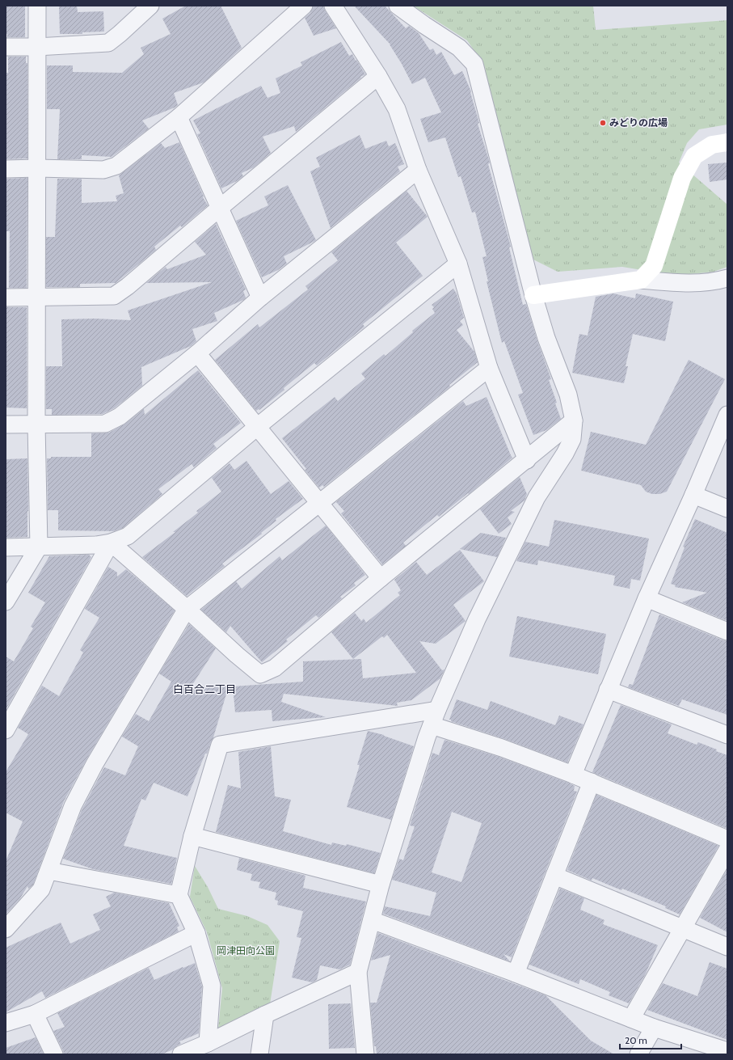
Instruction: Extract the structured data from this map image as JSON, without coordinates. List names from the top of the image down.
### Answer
{
  "districts": ["白百合二丁目"],
  "parks": ["岡津田向公園"],
  "places": ["みどりの広場"],
  "scale_bar": "20 m"
}
